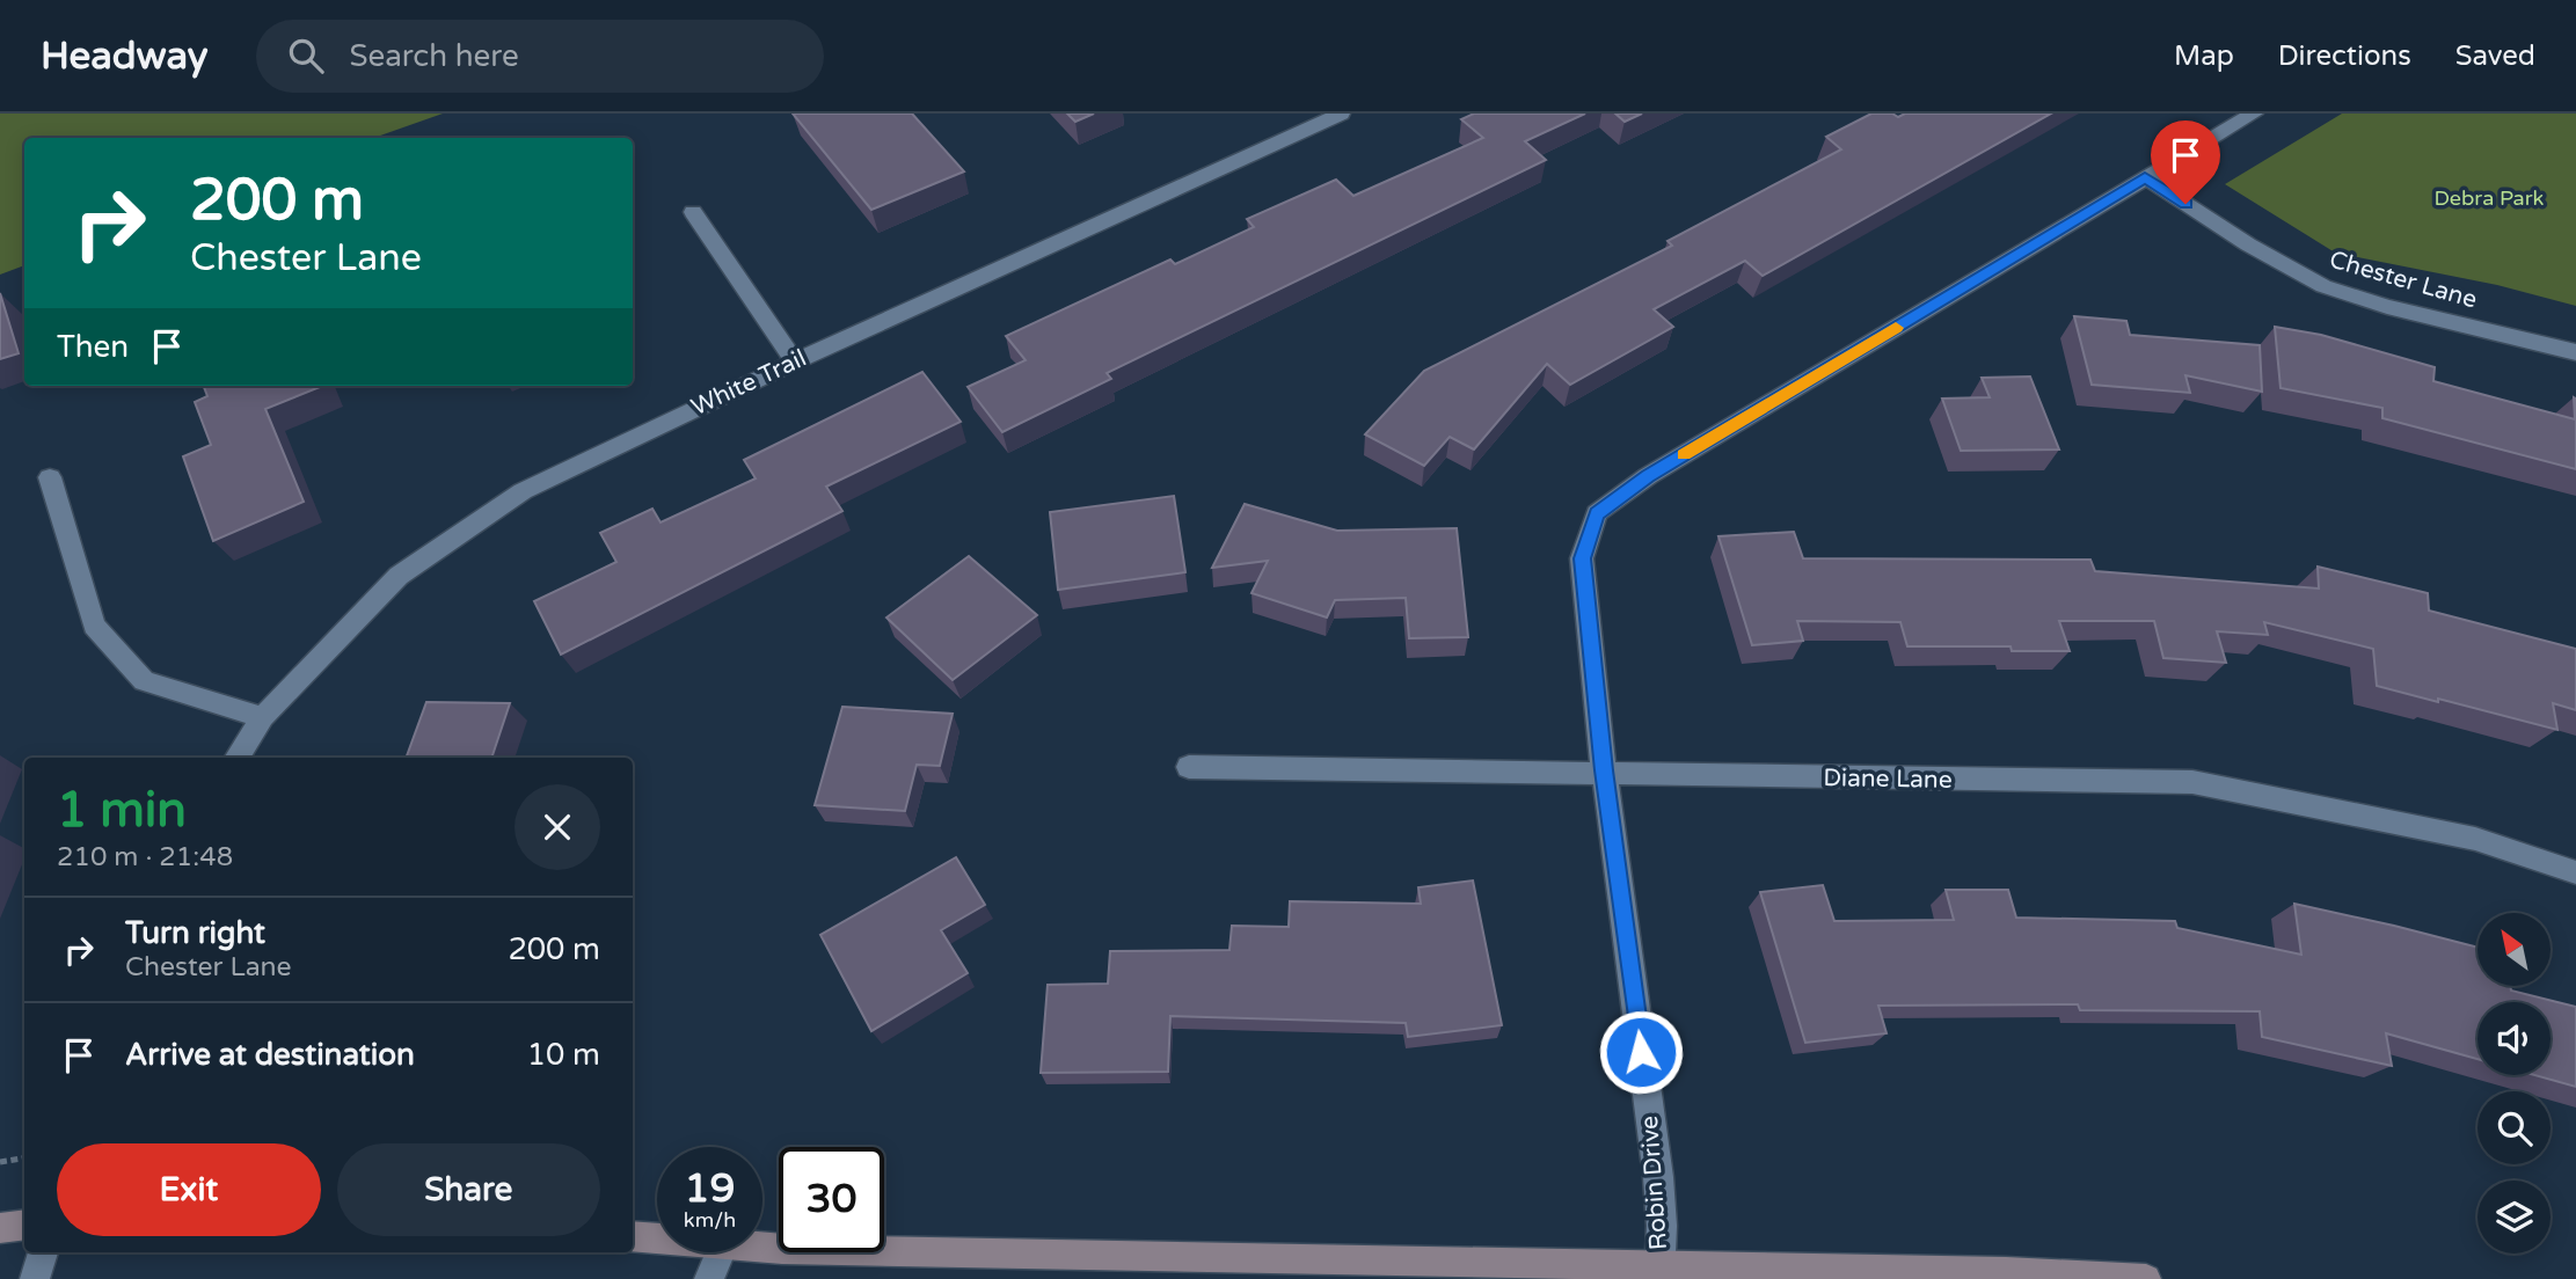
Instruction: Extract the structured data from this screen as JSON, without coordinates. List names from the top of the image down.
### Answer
{
  "streets": {
    "street": [
      "Chester Lane",
      "White Trail",
      "Diane Lane",
      "Robin Drive"
    ]
  },
  "crossings": [
    ["Chester Lane", "Robin Drive"],
    ["Diane Lane", "Robin Drive"]
  ],
  "parks": ["Debra Park"],
  "north": "top left",
  "page": {
    "header": "Headway",
    "search": "Search here",
    "nav": ["Map", "Directions", "Saved"],
    "turn": ["200 m", "Chester Lane"],
    "then": "Then",
    "heading": ["1 min", "210 m · 21:48"],
    "list": [
      {
        "name": "Turn right",
        "note": "Chester Lane",
        "value": "200 m"
      },
      {
        "name": "Arrive at destination",
        "value": "10 m"
      }
    ],
    "buttons": ["Exit", "Share"],
    "speed": "19 km/h",
    "limit": "30"
  }
}
